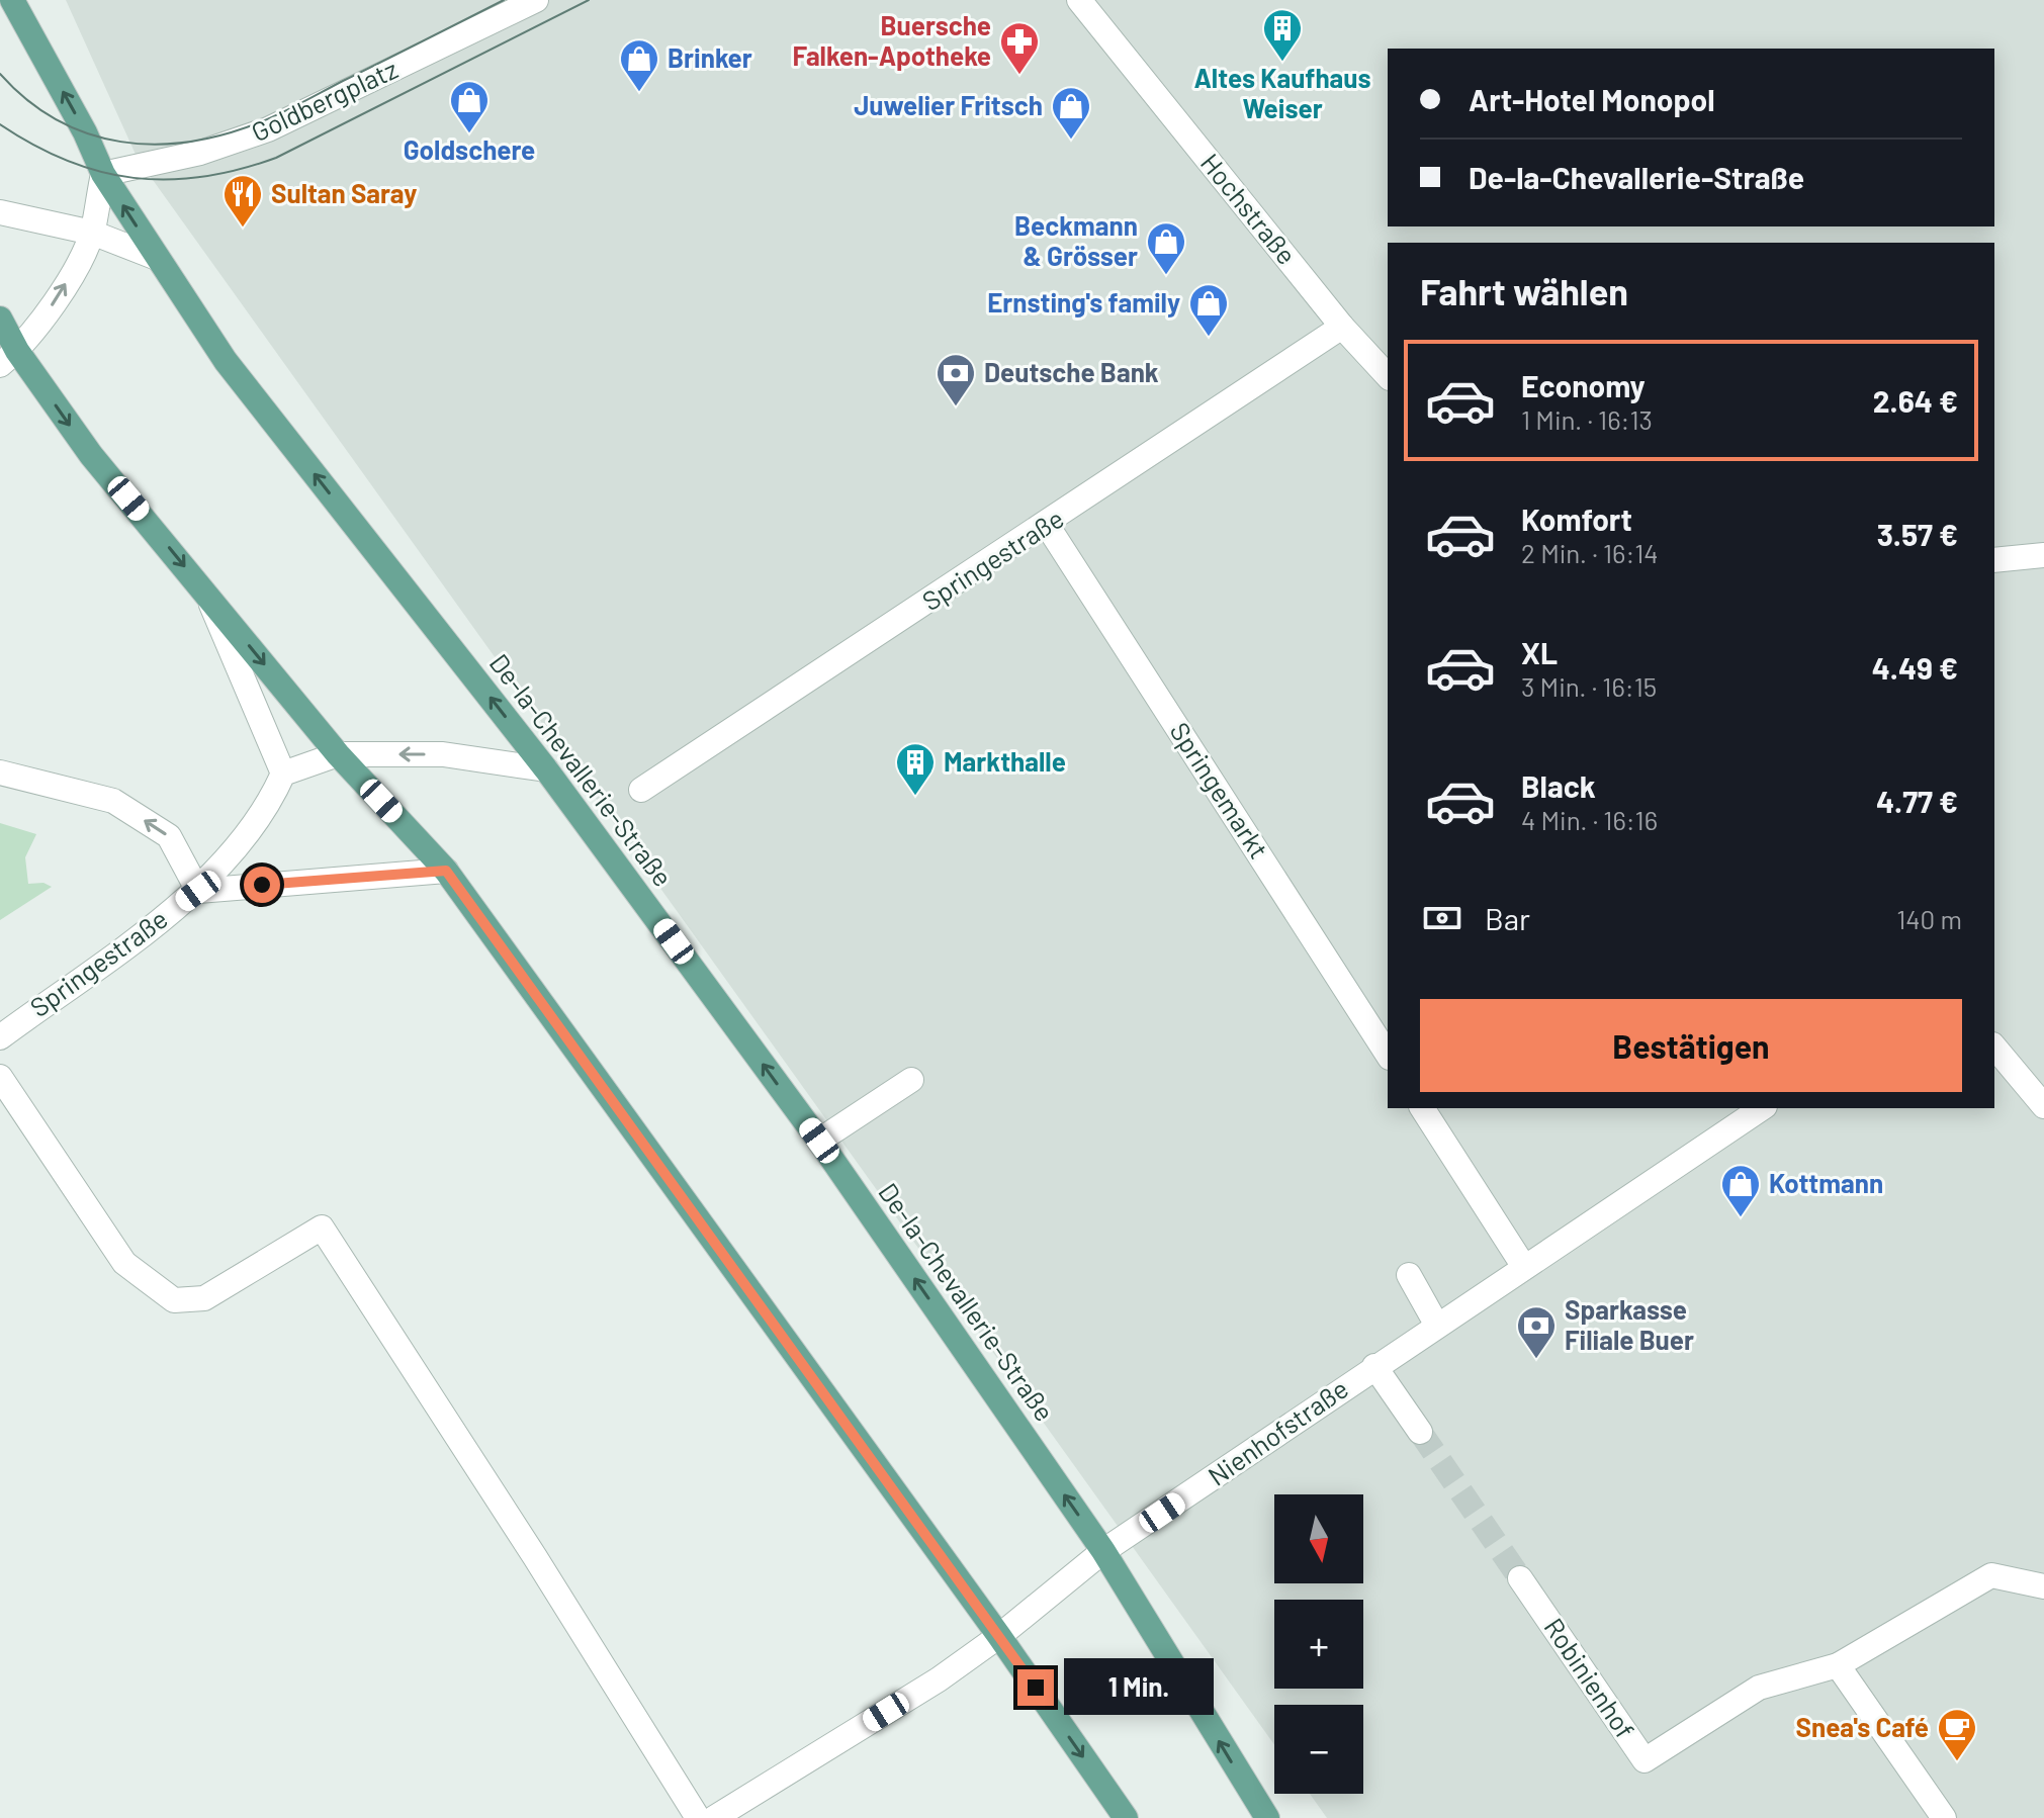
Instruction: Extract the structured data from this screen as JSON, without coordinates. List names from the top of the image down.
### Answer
{
  "streets": {
    "main road": ["De-la-Chevallerie-Straße"],
    "street": [
      "Goldbergplatz",
      "Hochstraße",
      "Springestraße",
      "Springemarkt",
      "Nienhofstraße",
      "Robinienhof"
    ]
  },
  "crossings": [
    ["Goldbergplatz", "De-la-Chevallerie-Straße"],
    ["Hochstraße", "Springestraße"],
    ["Springestraße", "Springemarkt"],
    ["De-la-Chevallerie-Straße", "Nienhofstraße"]
  ],
  "places": {
    "building": ["Altes Kaufhaus Weiser", "Markthalle"],
    "pharmacy": ["Buersche Falken-Apotheke"],
    "shop": [
      "Brinker",
      "Goldschere",
      "Juwelier Fritsch",
      "Beckmann & Grösser",
      "Ernsting's family",
      "Kottmann"
    ],
    "restaurant": ["Sultan Saray"],
    "bank": ["Deutsche Bank", "Sparkasse Filiale Buer"],
    "cafe": ["Snea's Café"]
  },
  "north": "bottom",
  "page": {
    "banner": ["Art-Hotel Monopol", "De-la-Chevallerie-Straße"],
    "heading": "Fahrt wählen",
    "list": [
      {
        "name": "Economy",
        "note": "1 Min. · 16:13",
        "value": "2.64 €"
      },
      {
        "name": "Komfort",
        "note": "2 Min. · 16:14",
        "value": "3.57 €"
      },
      {
        "name": "XL",
        "note": "3 Min. · 16:15",
        "value": "4.49 €"
      },
      {
        "name": "Black",
        "note": "4 Min. · 16:16",
        "value": "4.77 €"
      }
    ],
    "pay": ["Bar", "140 m"],
    "buttons": "Bestätigen",
    "map_buttons": ["+", "−"],
    "bubble": "1 Min."
  }
}
